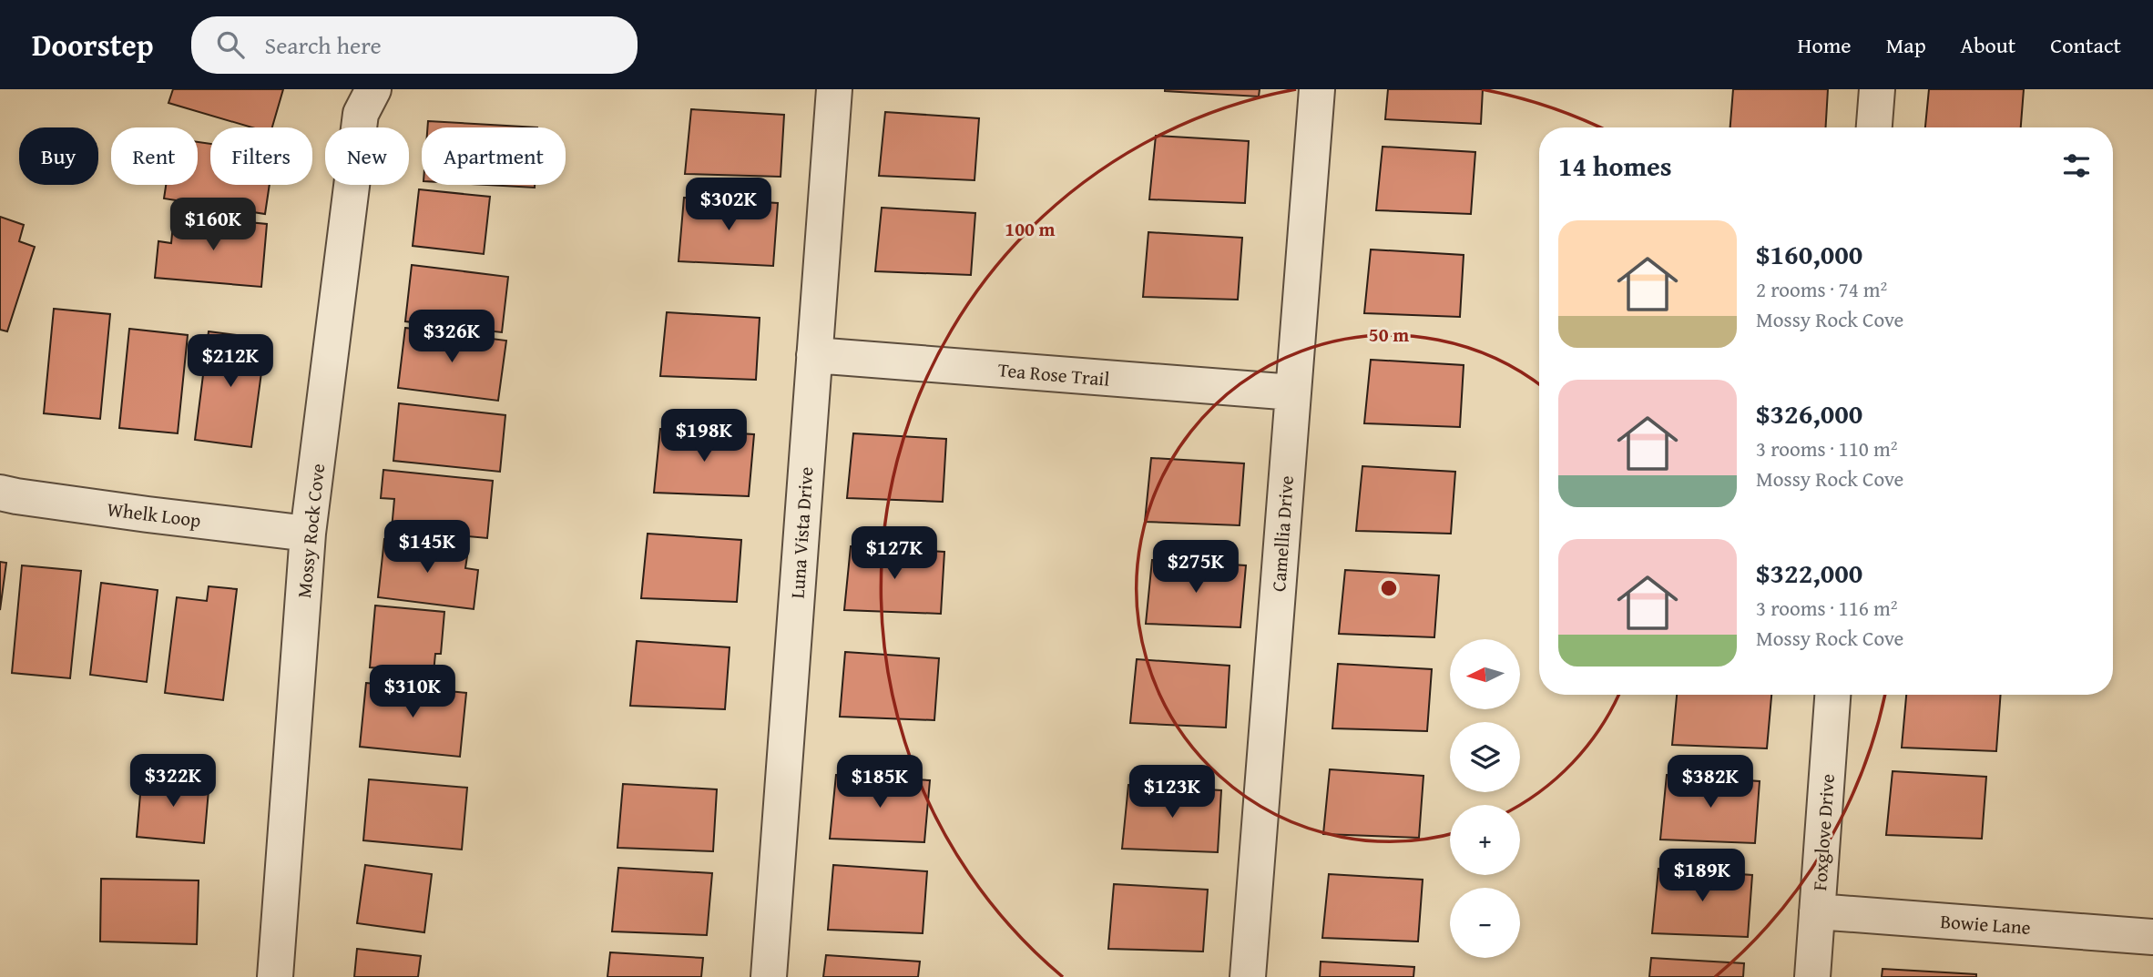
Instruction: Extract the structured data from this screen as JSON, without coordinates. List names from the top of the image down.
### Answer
{
  "streets": {
    "street": [
      "Tea Rose Trail",
      "Whelk Loop",
      "Mossy Rock Cove",
      "Luna Vista Drive",
      "Camellia Drive",
      "Foxglove Drive",
      "Bowie Lane"
    ]
  },
  "crossings": [
    ["Tea Rose Trail", "Luna Vista Drive"],
    ["Tea Rose Trail", "Camellia Drive"],
    ["Whelk Loop", "Mossy Rock Cove"],
    ["Foxglove Drive", "Bowie Lane"]
  ],
  "north": "left",
  "page": {
    "header": "Doorstep",
    "search": "Search here",
    "nav": [
      "Home",
      "Map",
      "About",
      "Contact"
    ],
    "chip": [
      "Buy",
      "Rent",
      "Filters",
      "New",
      "Apartment"
    ],
    "heading": "14 homes",
    "price": [
      "$302K",
      "$160K",
      "$326K",
      "$212K",
      "$198K",
      "$145K",
      "$127K",
      "$275K",
      "$310K",
      "$322K",
      "$185K",
      "$382K",
      "$123K",
      "$189K"
    ],
    "list": [
      {
        "name": "$160,000",
        "note": "2 rooms · 74 m² · Mossy Rock Cove"
      },
      {
        "name": "$326,000",
        "note": "3 rooms · 110 m² · Mossy Rock Cove"
      },
      {
        "name": "$322,000",
        "note": "3 rooms · 116 m² · Mossy Rock Cove"
      }
    ],
    "map_buttons": ["+", "−"]
  },
  "rings": ["100 m", "50 m"]
}
